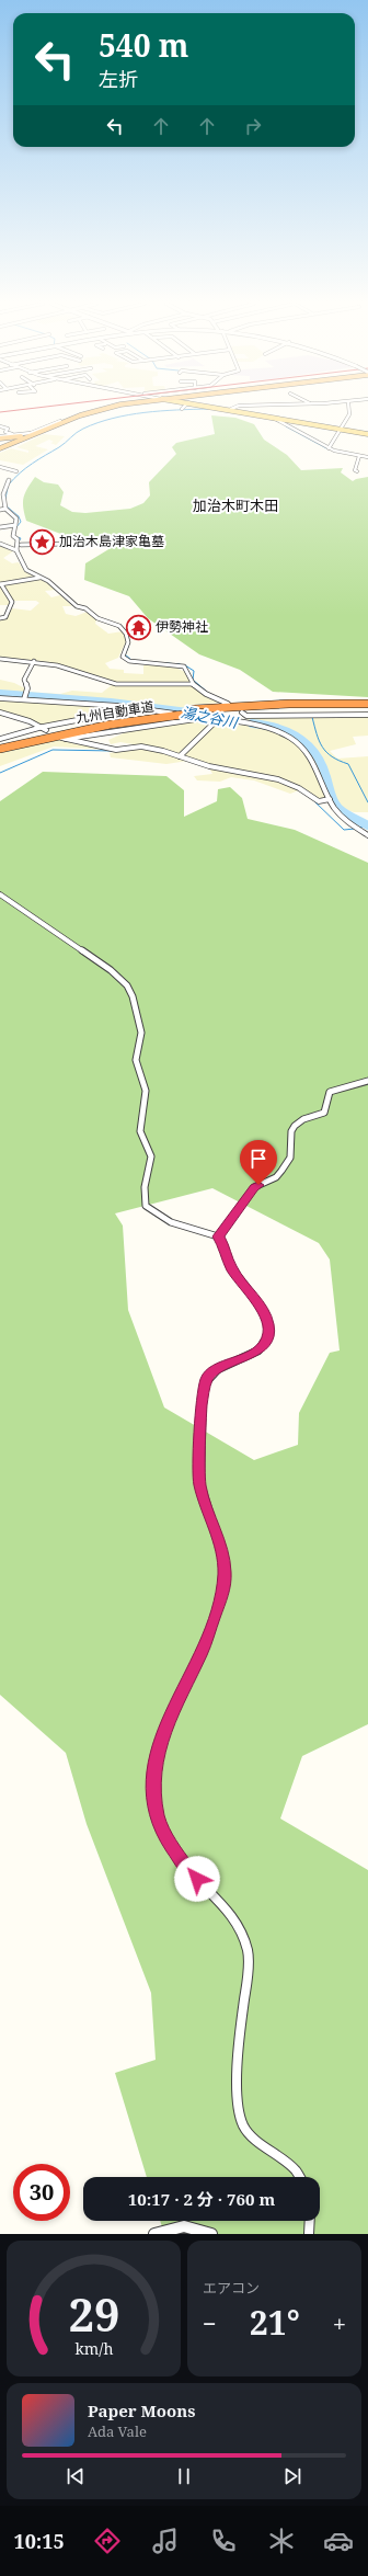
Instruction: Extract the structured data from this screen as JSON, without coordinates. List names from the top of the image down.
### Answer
{
  "streets": {
    "highway": ["九州自動車道"]
  },
  "districts": ["加治木町木田"],
  "water": ["湯之谷川"],
  "places": {
    "place": ["加治木島津家亀墓"],
    "temple": ["伊勢神社"]
  },
  "page": {
    "turn": ["540 m", "左折"],
    "limit": "30",
    "trip": "10:17 · 2 分 · 760 m",
    "tile": "エアコン",
    "heat": ["−", "21°", "+"],
    "song": ["Paper Moons", "Ada Vale"],
    "tabs": "10:15",
    "gauge": ["29", "km/h"]
  }
}
